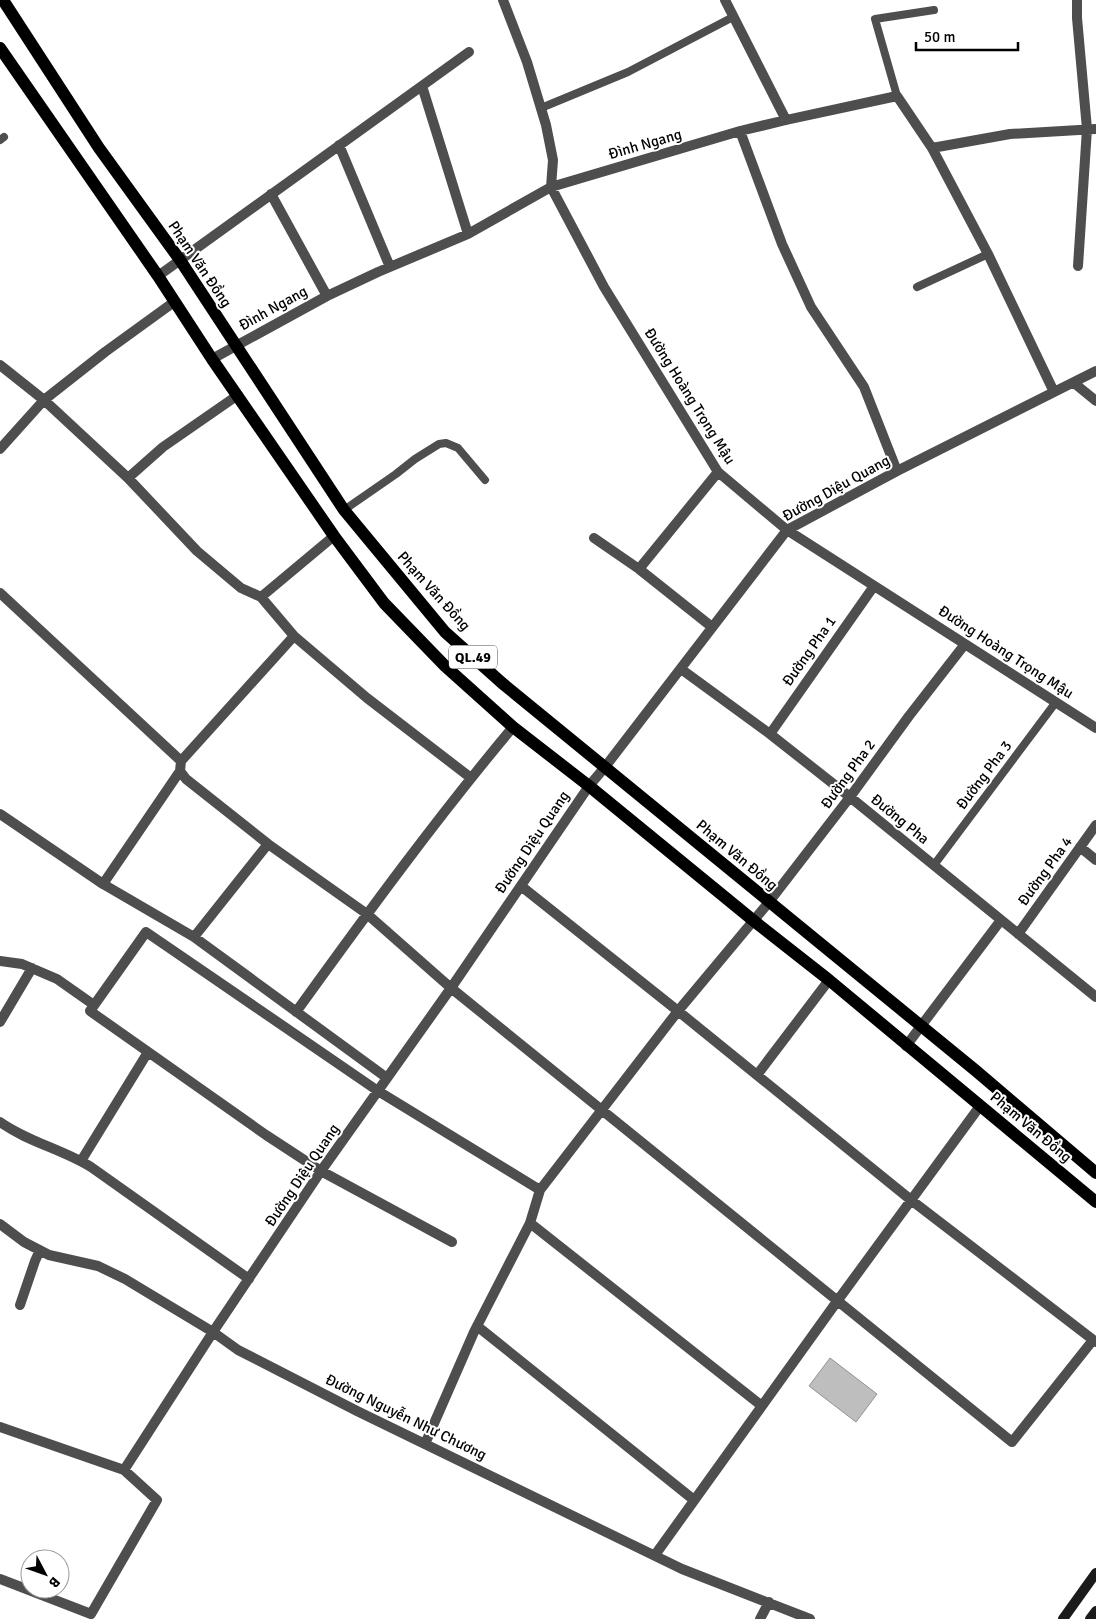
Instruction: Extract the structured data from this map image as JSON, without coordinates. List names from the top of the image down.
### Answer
{
  "streets": {
    "main road": ["Phạm Văn Đồng", "QL.49"],
    "street": [
      "Đình Ngang",
      "Đường Hoàng Trọng Mậu",
      "Đường Diệu Quang",
      "Đường Pha 1",
      "Đường Pha 2",
      "Đường Pha",
      "Đường Pha 4",
      "Đường Nguyễn Như Chương"
    ],
    "lane": ["Đường Pha 3"]
  },
  "crossings": [
    ["Đình Ngang", "Phạm Văn Đồng"],
    ["Đình Ngang", "Đường Hoàng Trọng Mậu"],
    ["Phạm Văn Đồng", "Đường Diệu Quang"],
    ["Phạm Văn Đồng", "Đường Pha 2"],
    ["Đường Hoàng Trọng Mậu", "Đường Diệu Quang"],
    ["Đường Hoàng Trọng Mậu", "Đường Pha 1"],
    ["Đường Hoàng Trọng Mậu", "Đường Pha 2"],
    ["Đường Hoàng Trọng Mậu", "Đường Pha 3"],
    ["Đường Diệu Quang", "Đường Pha"],
    ["Đường Diệu Quang", "Đường Nguyễn Như Chương"],
    ["Đường Pha 1", "Đường Pha"],
    ["Đường Pha 2", "Đường Pha"],
    ["Đường Pha 3", "Đường Pha"],
    ["Đường Pha", "Đường Pha 4"]
  ],
  "scale_bar": "50 m",
  "north": "bottom right"
}
